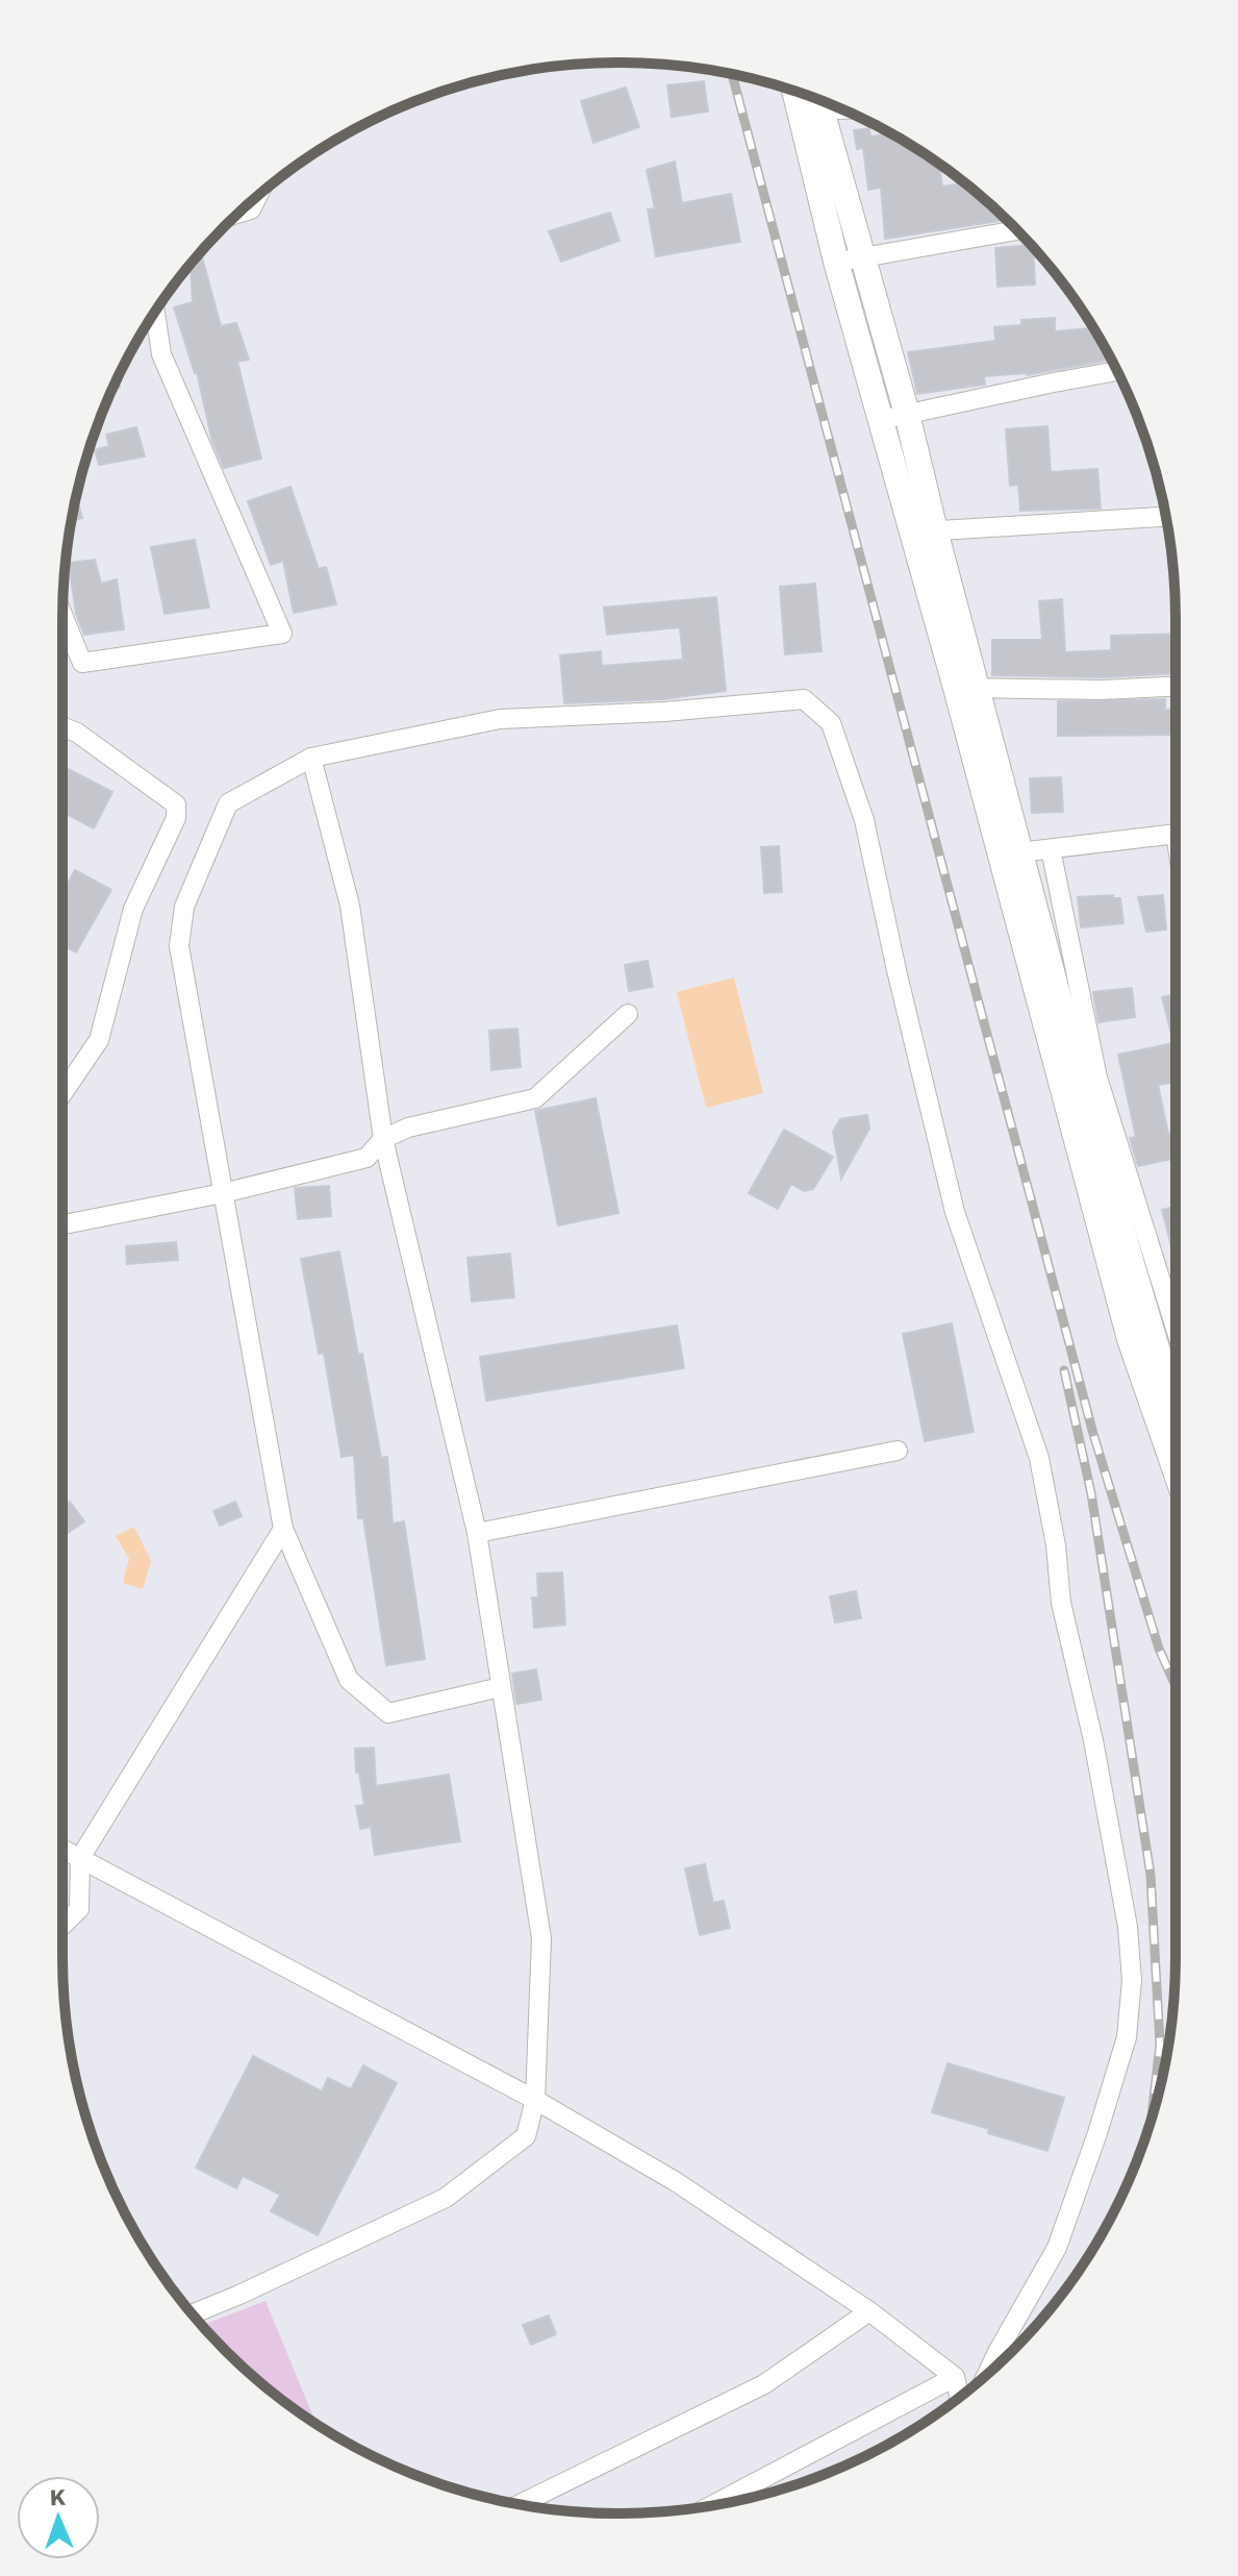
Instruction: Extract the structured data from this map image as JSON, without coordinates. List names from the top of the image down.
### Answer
{
  "north": "top"
}
